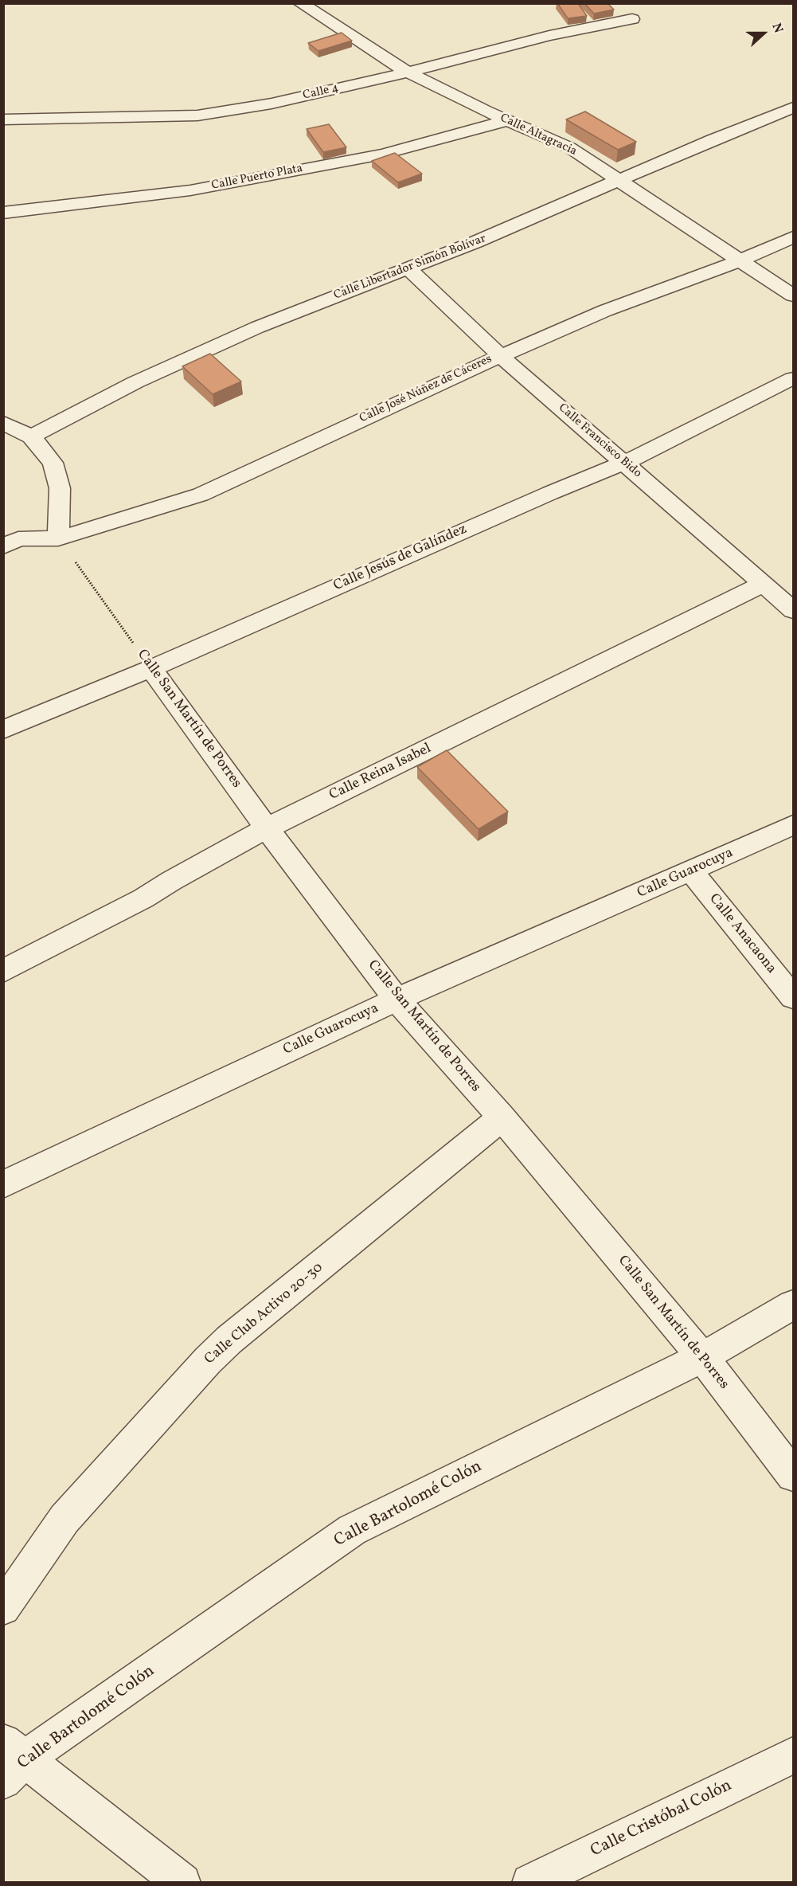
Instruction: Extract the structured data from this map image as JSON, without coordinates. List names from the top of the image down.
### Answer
{
  "streets": {
    "street": [
      "Calle 4",
      "Calle Altagracia",
      "Calle Puerto Plata",
      "Calle Libertador Simón Bolívar",
      "Calle José Núñez de Cáceres",
      "Calle Francisco Bido",
      "Calle Jesús de Galíndez",
      "Calle San Martín de Porres",
      "Calle Reina Isabel",
      "Calle Guarocuya",
      "Calle Anacaona",
      "Calle Club Activo 20-30",
      "Calle Bartolomé Colón",
      "Calle Cristóbal Colón"
    ]
  },
  "crossings": [
    ["Calle 4", "Calle Altagracia"],
    ["Calle Altagracia", "Calle Puerto Plata"],
    ["Calle Altagracia", "Calle Libertador Simón Bolívar"],
    ["Calle Altagracia", "Calle José Núñez de Cáceres"],
    ["Calle Libertador Simón Bolívar", "Calle Francisco Bido"],
    ["Calle José Núñez de Cáceres", "Calle Francisco Bido"],
    ["Calle José Núñez de Cáceres", "Calle San Martín de Porres"],
    ["Calle Francisco Bido", "Calle Jesús de Galíndez"],
    ["Calle Francisco Bido", "Calle Reina Isabel"],
    ["Calle Jesús de Galíndez", "Calle San Martín de Porres"],
    ["Calle San Martín de Porres", "Calle Reina Isabel"],
    ["Calle San Martín de Porres", "Calle Guarocuya"],
    ["Calle San Martín de Porres", "Calle Club Activo 20-30"],
    ["Calle San Martín de Porres", "Calle Bartolomé Colón"],
    ["Calle Guarocuya", "Calle Anacaona"]
  ],
  "north": "right"
}
